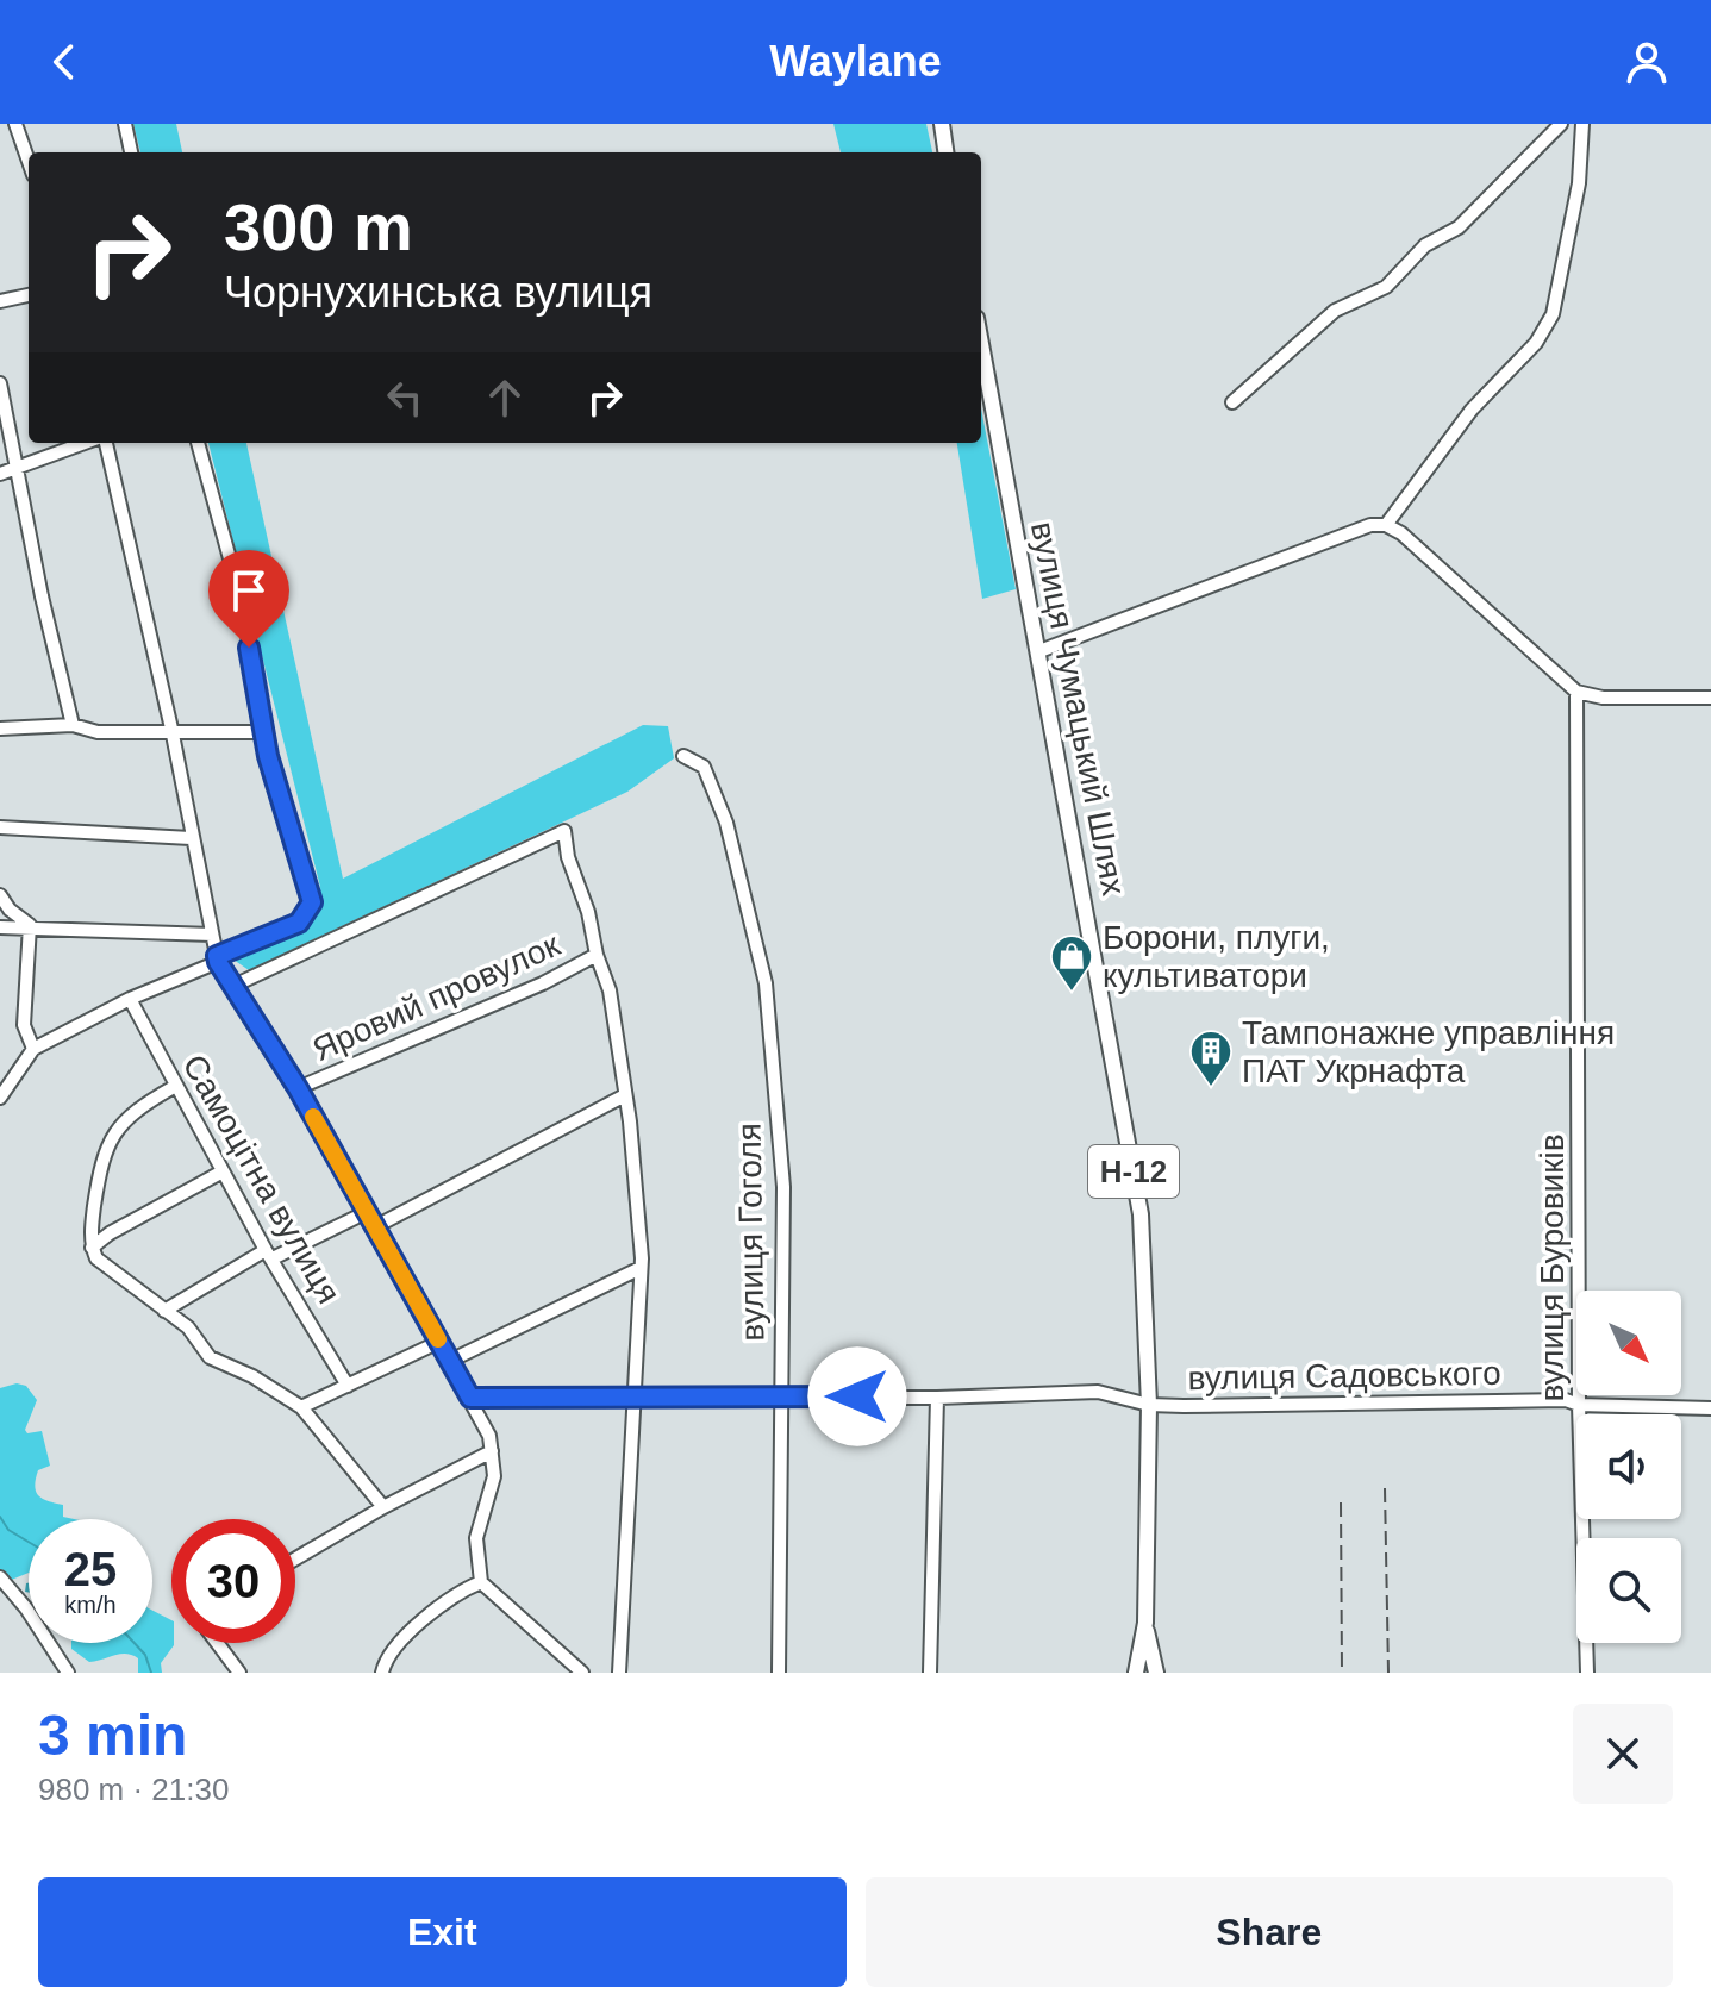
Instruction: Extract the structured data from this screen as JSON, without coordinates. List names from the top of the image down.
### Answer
{
  "streets": {
    "main road": ["вулиця Чумацький Шлях", "Н-12"],
    "street": [
      "Яровий провулок",
      "Самоцітна вулиця",
      "вулиця Гоголя",
      "вулиця Буровиків",
      "вулиця Садовського"
    ]
  },
  "crossings": [
    ["вулиця Чумацький Шлях", "вулиця Садовського"],
    ["вулиця Гоголя", "вулиця Садовського"],
    ["вулиця Буровиків", "вулиця Садовського"]
  ],
  "places": {
    "shop": ["Борони, плуги, культиватори"],
    "building": ["Тампонажне управління ПАТ Укрнафта"]
  },
  "north": "bottom right",
  "page": {
    "header": "Waylane",
    "turn": ["300 m", "Чорнухинська вулиця"],
    "speed": "25 km/h",
    "limit": "30",
    "heading": ["3 min", "980 m · 21:30"],
    "buttons": ["Exit", "Share"]
  }
}
